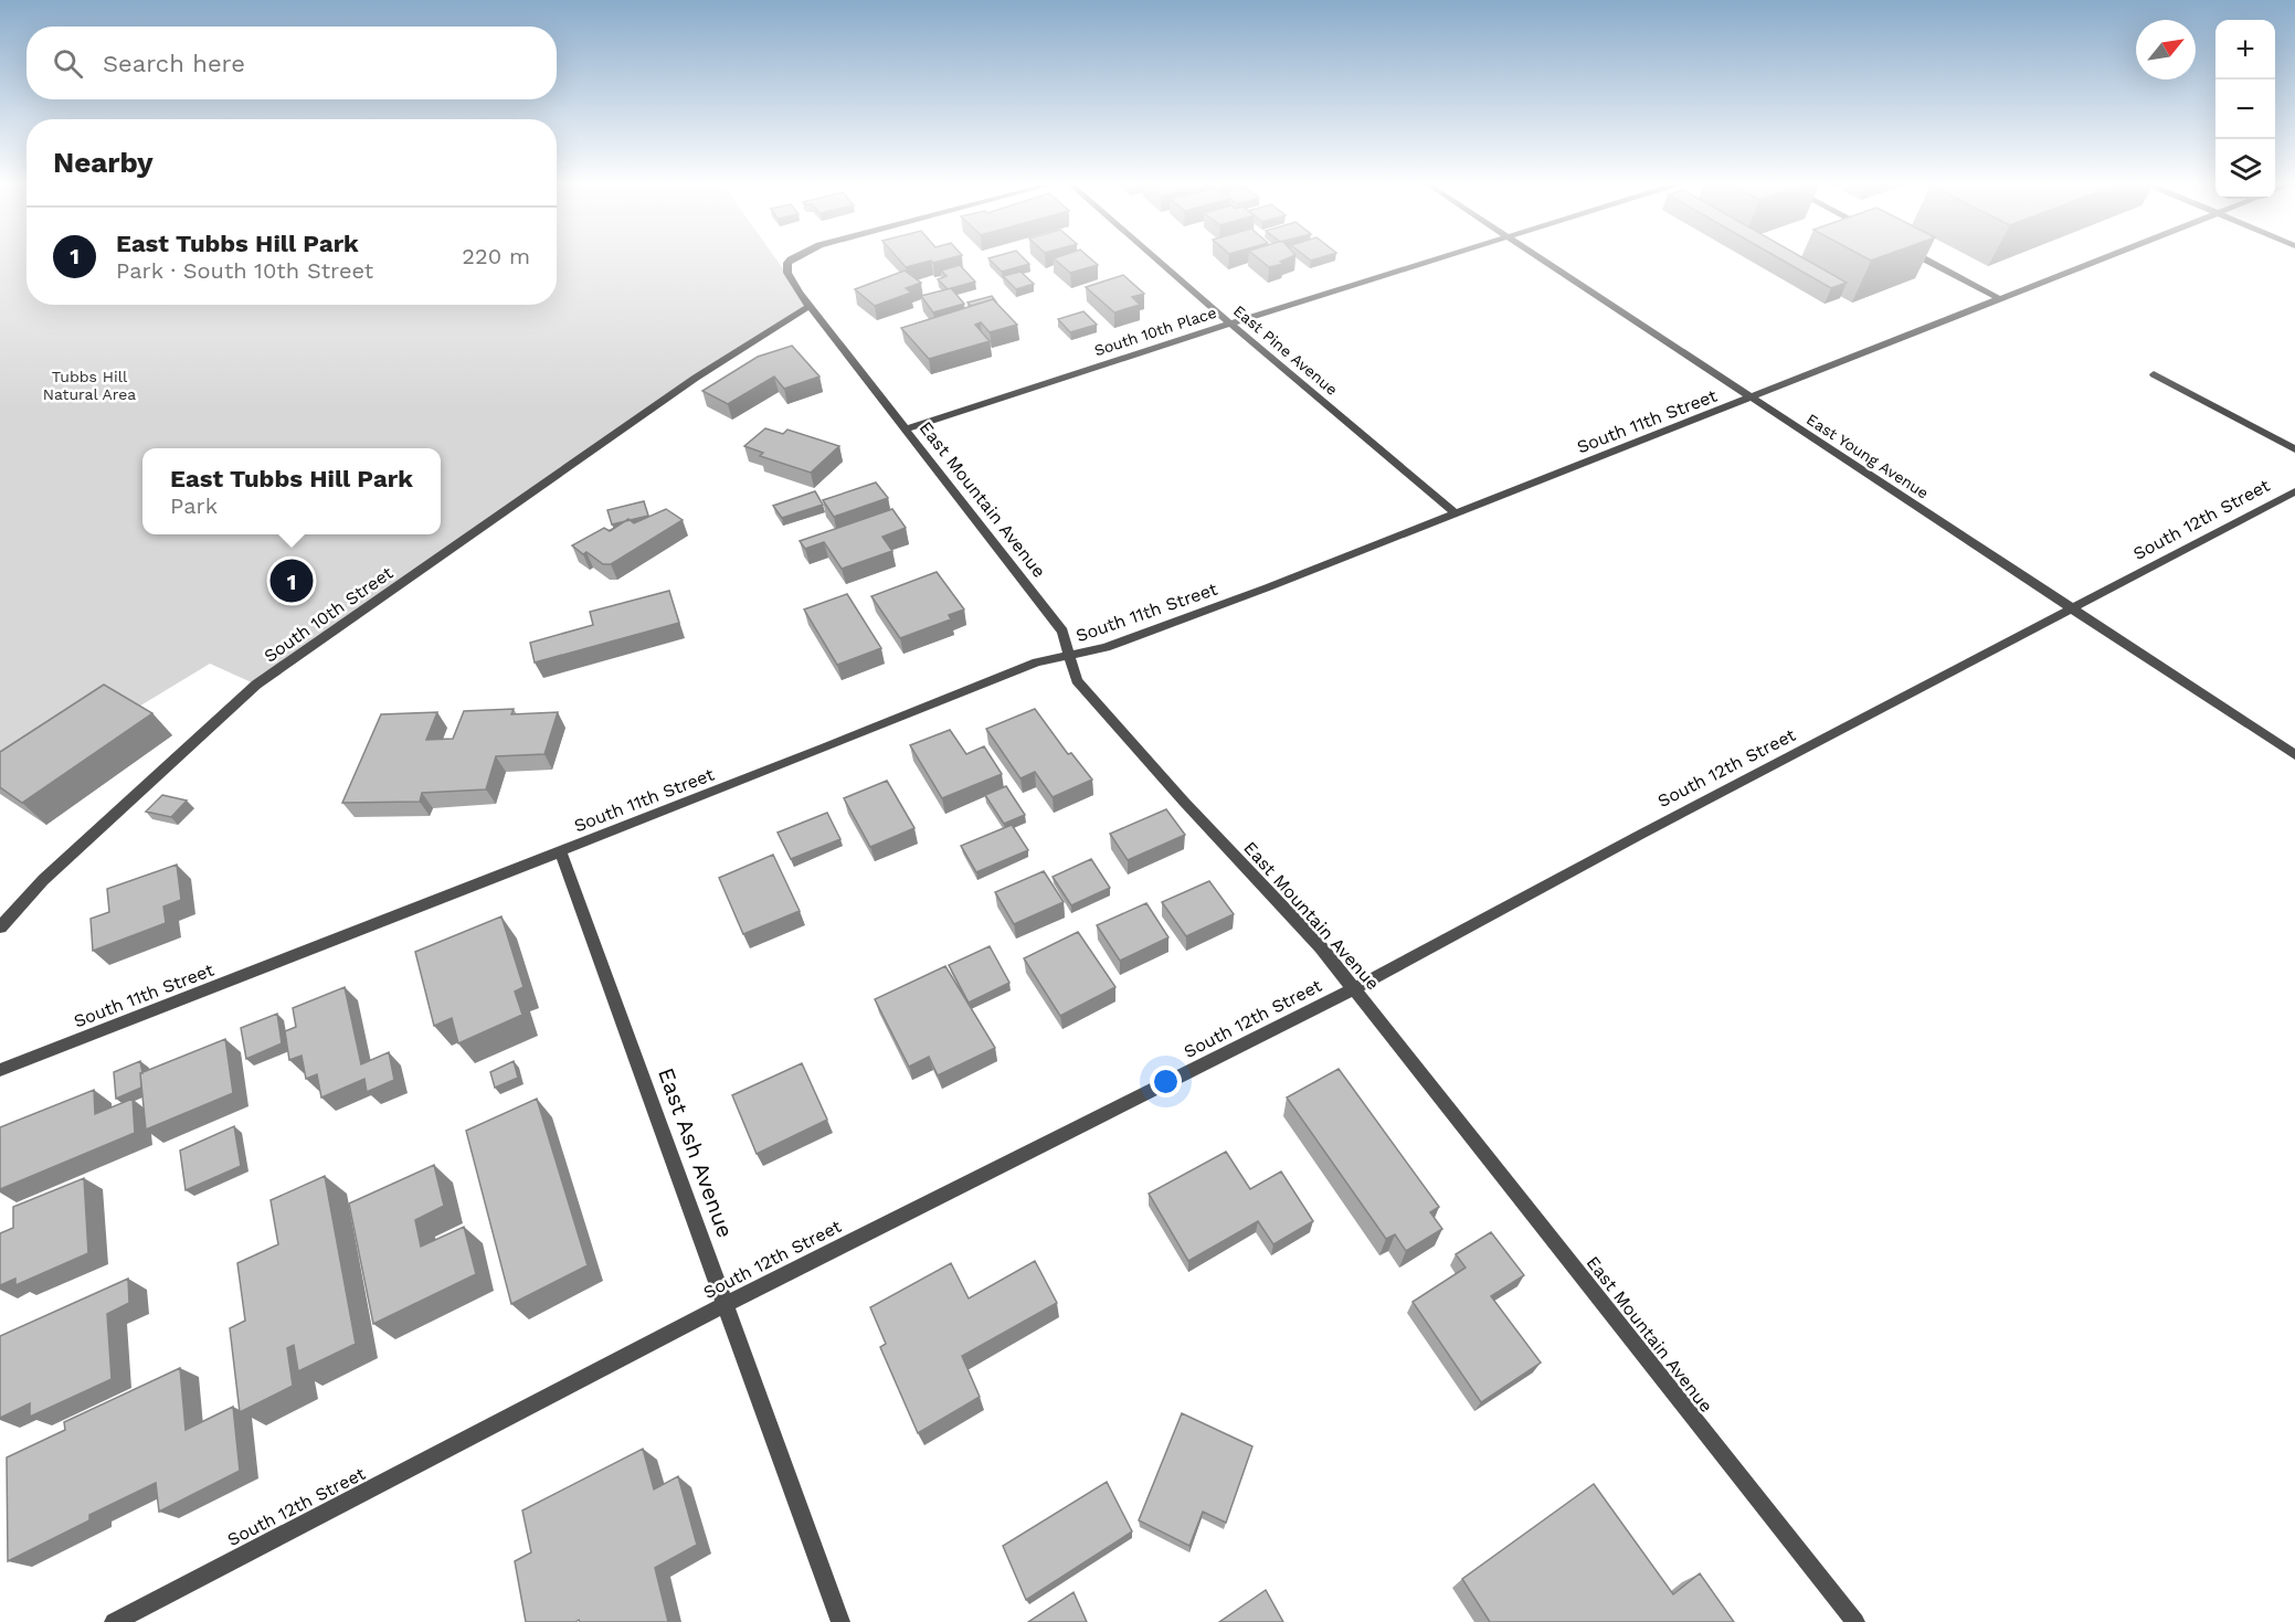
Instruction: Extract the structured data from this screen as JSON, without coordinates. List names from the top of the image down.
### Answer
{
  "streets": {
    "street": [
      "South 10th Place",
      "East Pine Avenue",
      "South 11th Street",
      "East Young Avenue",
      "East Mountain Avenue",
      "South 12th Street",
      "South 10th Street",
      "East Ash Avenue"
    ]
  },
  "crossings": [
    ["South 10th Place", "East Pine Avenue"],
    ["South 10th Place", "East Mountain Avenue"],
    ["East Pine Avenue", "South 11th Street"],
    ["South 11th Street", "East Young Avenue"],
    ["South 11th Street", "East Mountain Avenue"],
    ["South 11th Street", "East Ash Avenue"],
    ["East Young Avenue", "South 12th Street"],
    ["East Mountain Avenue", "South 12th Street"],
    ["East Mountain Avenue", "South 10th Street"],
    ["South 12th Street", "East Ash Avenue"]
  ],
  "parks": ["Tubbs Hill Natural Area"],
  "north": "top right",
  "page": {
    "map_buttons": ["+", "−"],
    "search": "Search here",
    "heading": "Nearby",
    "list": [
      {
        "mark": "1",
        "name": "East Tubbs Hill Park",
        "note": "Park · South 10th Street",
        "value": "220 m"
      }
    ],
    "popup": ["East Tubbs Hill Park", "Park"],
    "pins": "1"
  }
}
